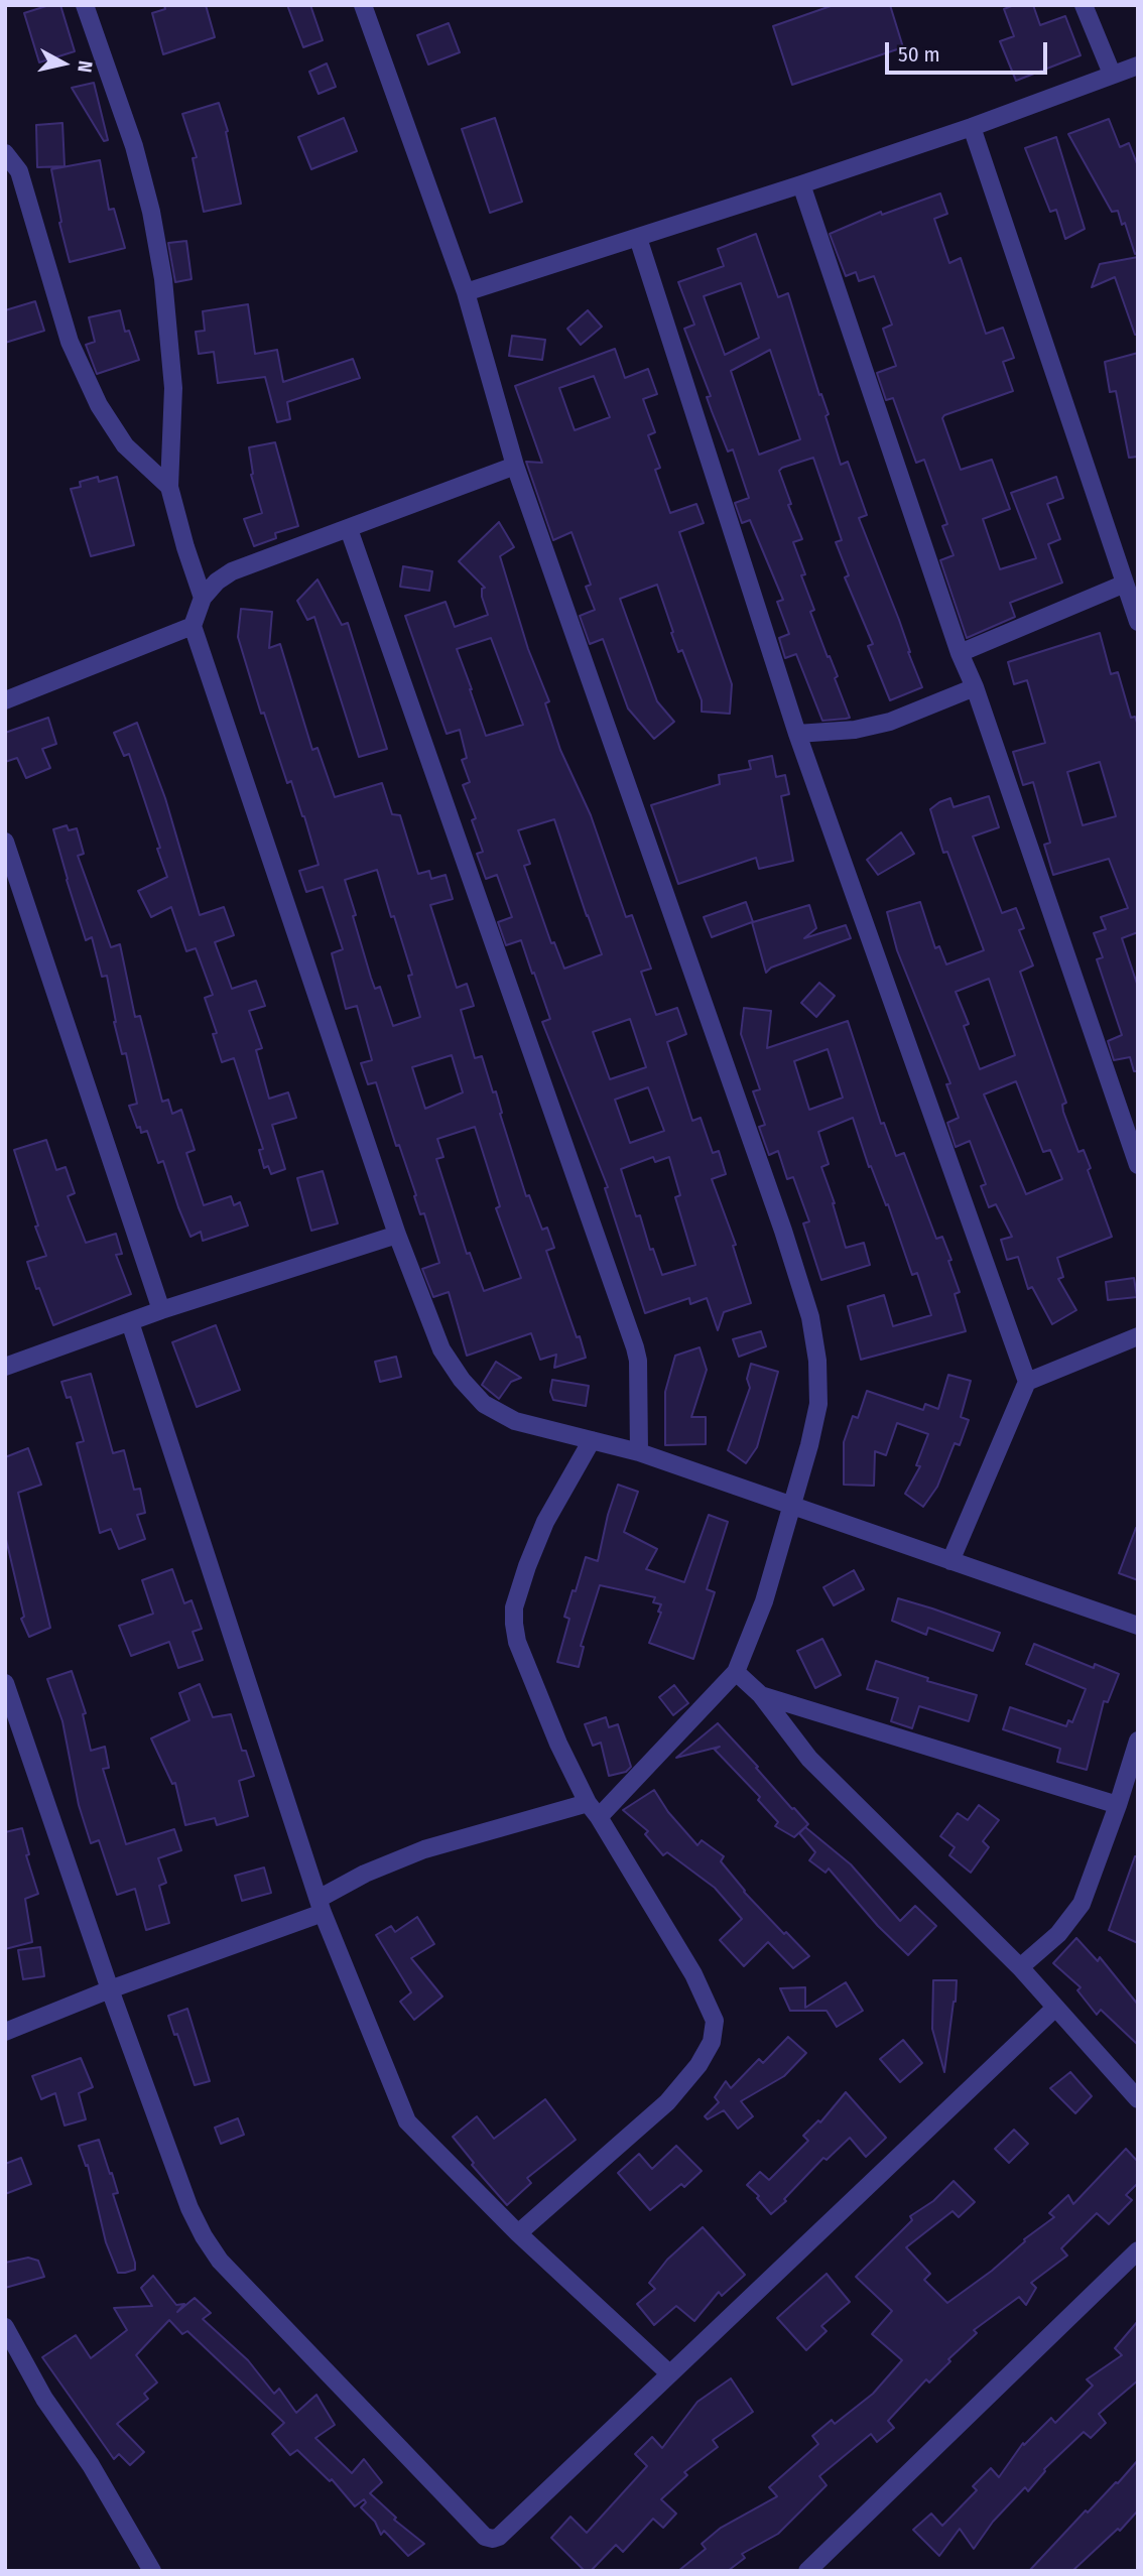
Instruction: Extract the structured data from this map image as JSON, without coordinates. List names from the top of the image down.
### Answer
{
  "scale_bar": "50 m",
  "north": "right"
}
